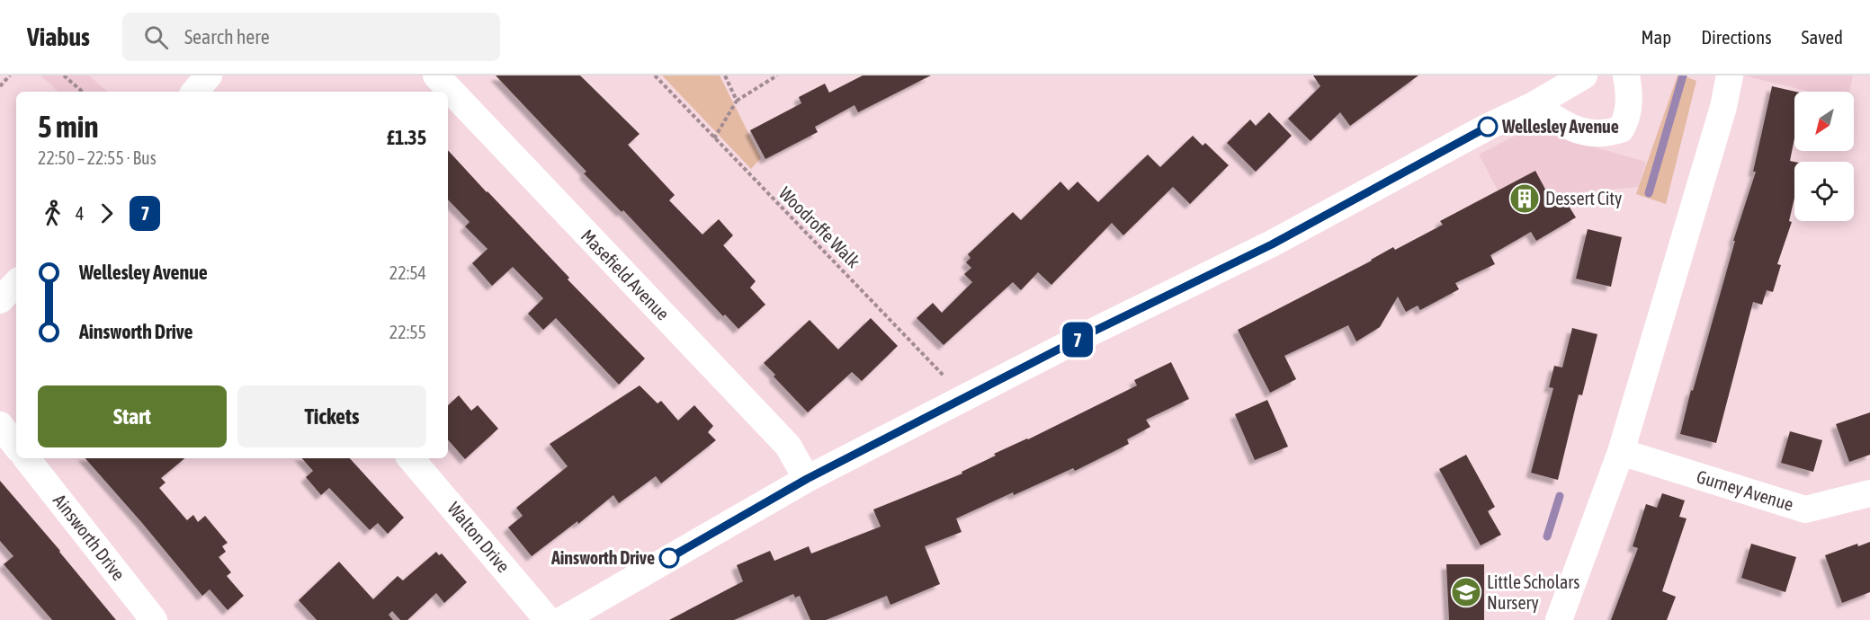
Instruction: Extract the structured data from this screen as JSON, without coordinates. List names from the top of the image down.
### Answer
{
  "streets": {
    "street": [
      "Masefield Avenue",
      "Gurney Avenue",
      "Ainsworth Drive",
      "Walton Drive"
    ],
    "path": ["Woodroffe Walk"]
  },
  "places": {
    "other": ["Wellesley Avenue", "Ainsworth Drive"],
    "building": ["Dessert City"],
    "school or university": ["Little Scholars Nursery"]
  },
  "lines": ["bus line 7"],
  "north": "bottom left",
  "page": {
    "header": "Viabus",
    "search": "Search here",
    "nav": ["Map", "Directions", "Saved"],
    "on_map": "7",
    "heading": ["5 min", "22:50 – 22:55 · Bus", "£1.35"],
    "legs": ["4", "7"],
    "list": [
      {
        "name": "Wellesley Avenue",
        "value": "22:54"
      },
      {
        "name": "Ainsworth Drive",
        "value": "22:55"
      }
    ],
    "buttons": ["Start", "Tickets"]
  }
}
